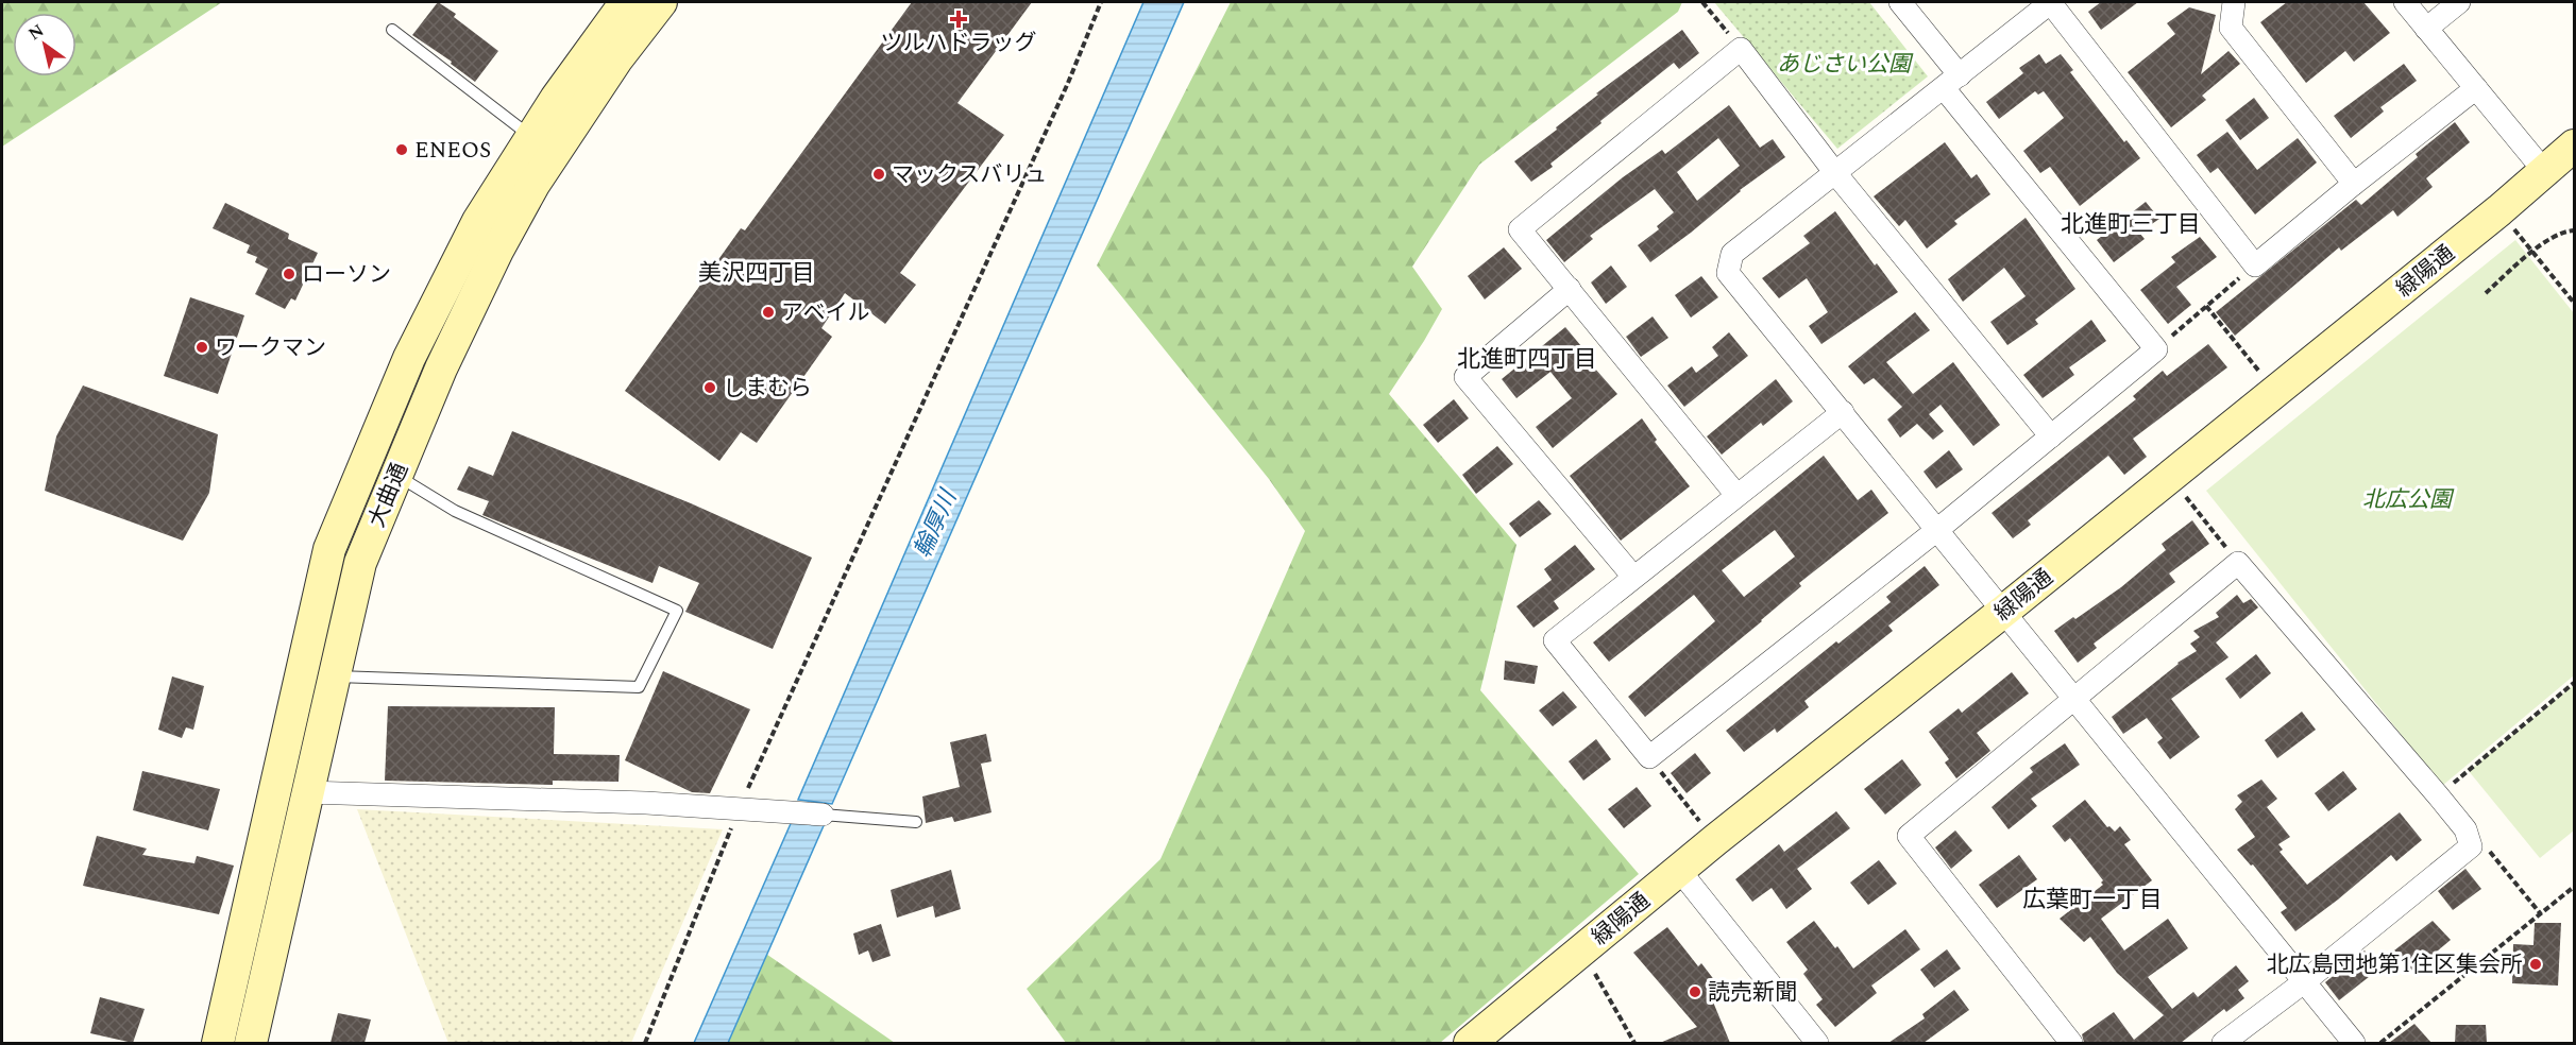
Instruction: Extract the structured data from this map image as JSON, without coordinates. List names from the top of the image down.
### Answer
{
  "streets": {
    "main road": ["緑陽通", "大曲通"]
  },
  "districts": [
    "北進町三丁目",
    "美沢四丁目",
    "北進町四丁目",
    "広葉町一丁目"
  ],
  "water": ["輪厚川"],
  "parks": ["あじさい公園", "北広公園"],
  "places": {
    "health": ["ツルハドラッグ"],
    "other": [
      "ENEOS",
      "マックスバリュ",
      "ローソン",
      "アベイル",
      "ワークマン",
      "しまむら",
      "北広島団地第1住区集会所",
      "読売新聞"
    ]
  },
  "north": "top left"
}
